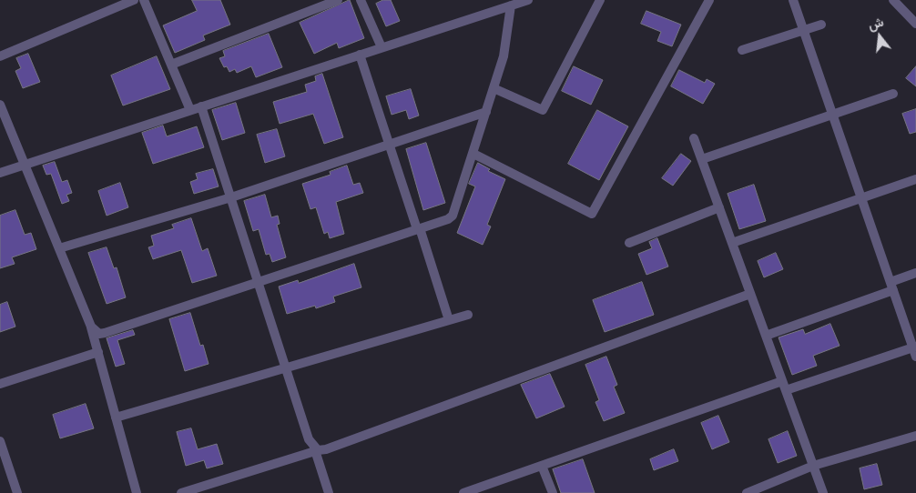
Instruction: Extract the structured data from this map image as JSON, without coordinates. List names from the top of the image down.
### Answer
{
  "north": "top"
}
